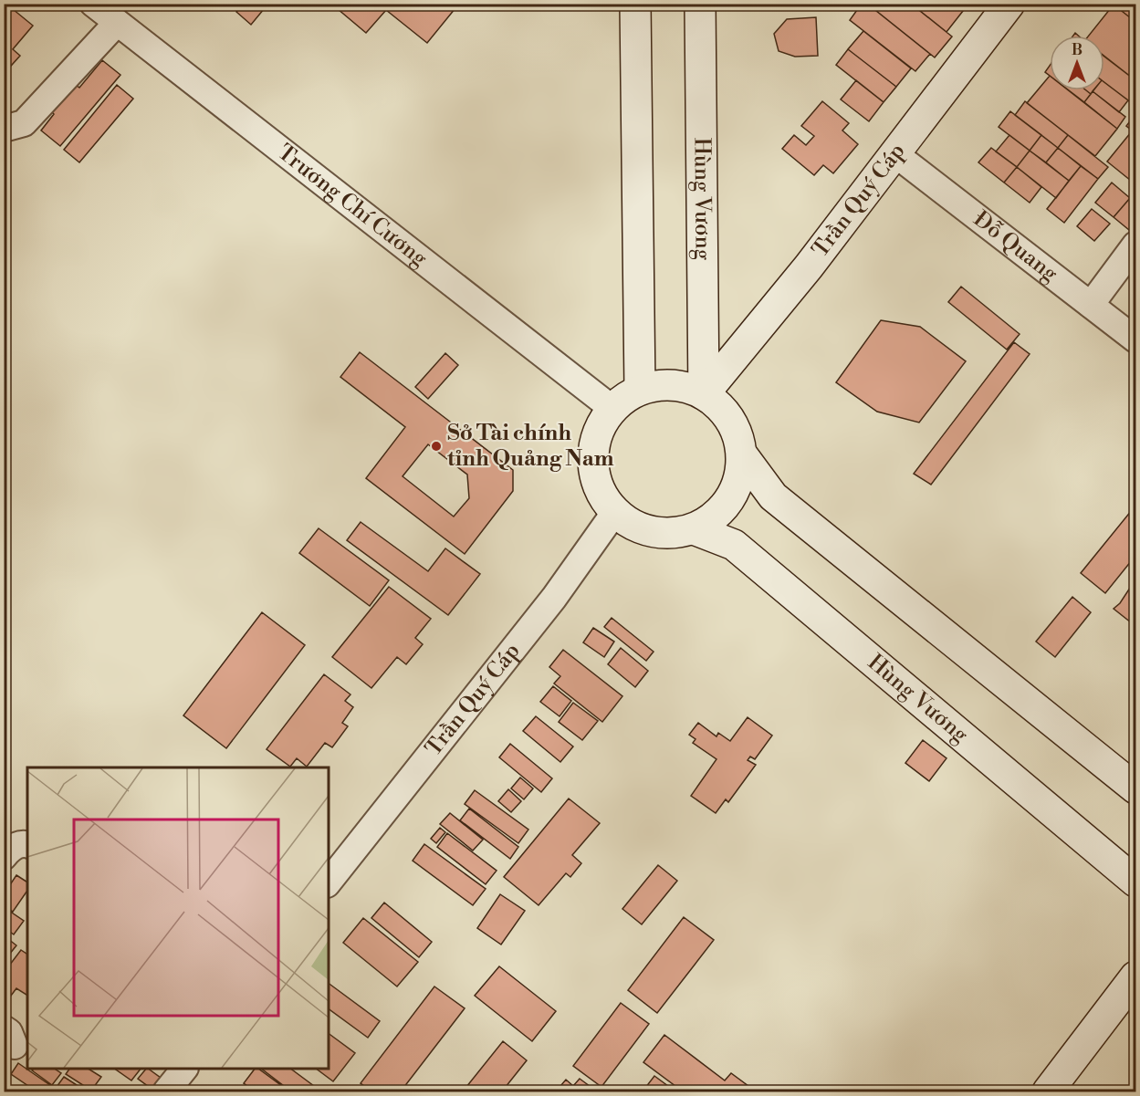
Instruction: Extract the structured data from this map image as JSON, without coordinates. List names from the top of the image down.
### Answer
{
  "streets": {
    "main road": ["Hùng Vương", "Trần Quý Cáp"],
    "street": ["Trương Chí Cương", "Đỗ Quang"]
  },
  "crossings": [
    ["Hùng Vương", "Trần Quý Cáp"],
    ["Hùng Vương", "Trương Chí Cương"],
    ["Trần Quý Cáp", "Trương Chí Cương"],
    ["Trần Quý Cáp", "Đỗ Quang"]
  ],
  "places": ["Sở Tài chính tỉnh Quảng Nam"],
  "north": "top"
}
